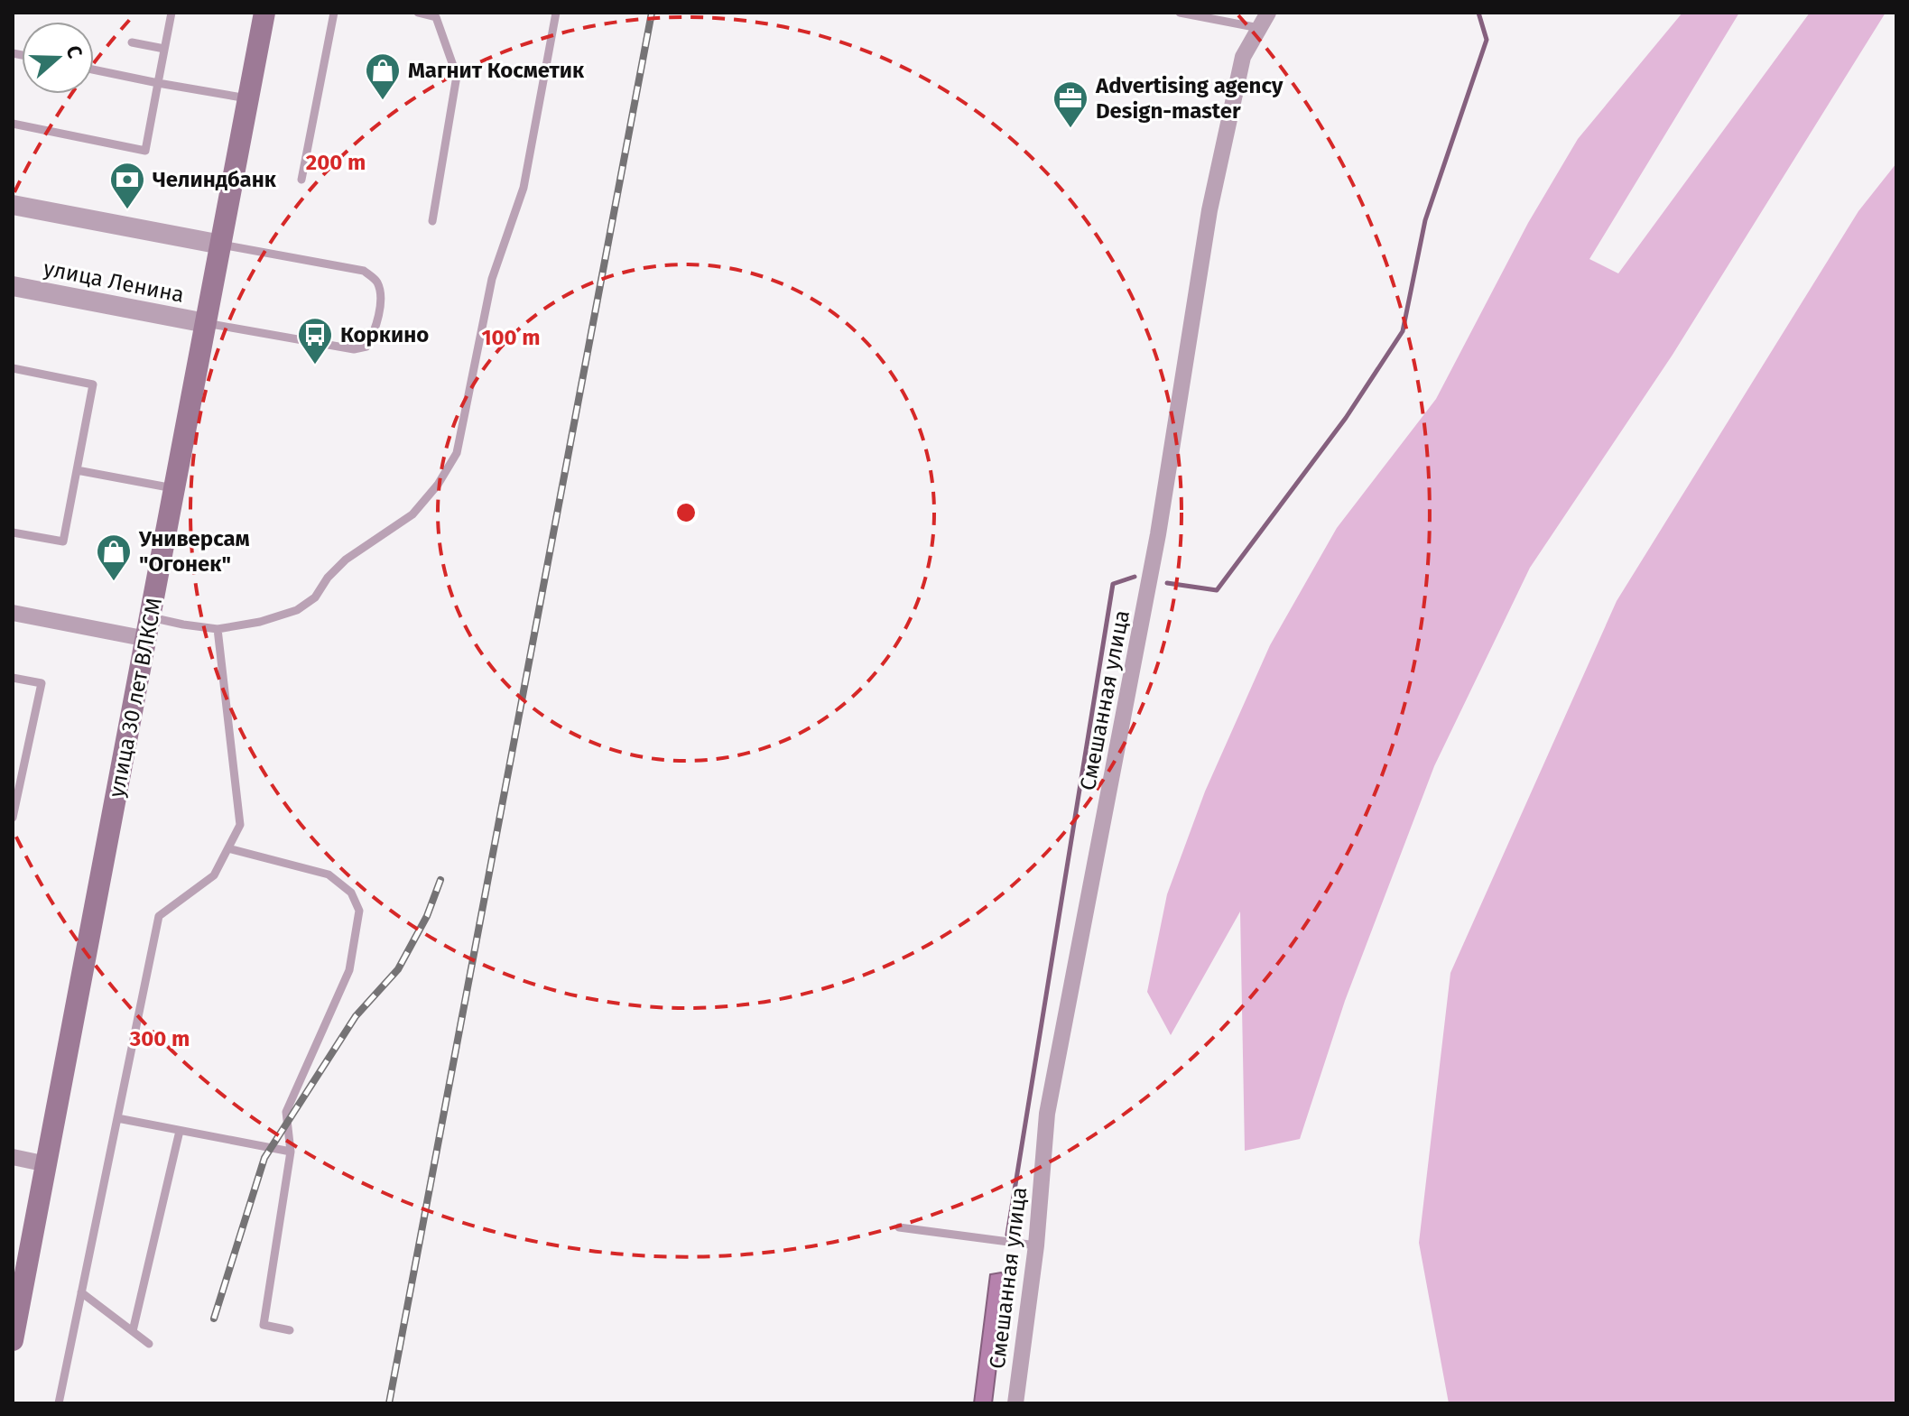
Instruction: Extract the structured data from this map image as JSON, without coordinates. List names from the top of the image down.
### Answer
{
  "streets": {
    "main road": ["улица 30 лет ВЛКСМ"],
    "street": ["улица Ленина", "Смешанная улица"]
  },
  "crossings": [
    ["улица Ленина", "улица 30 лет ВЛКСМ"]
  ],
  "places": {
    "shop": ["Магнит Косметик", "Универсам \"Огонек\""],
    "office": ["Advertising agency Design-master"],
    "bank": ["Челиндбанк"],
    "bus stop": ["Коркино"]
  },
  "north": "right",
  "rings": ["200 m", "100 m", "300 m"]
}
